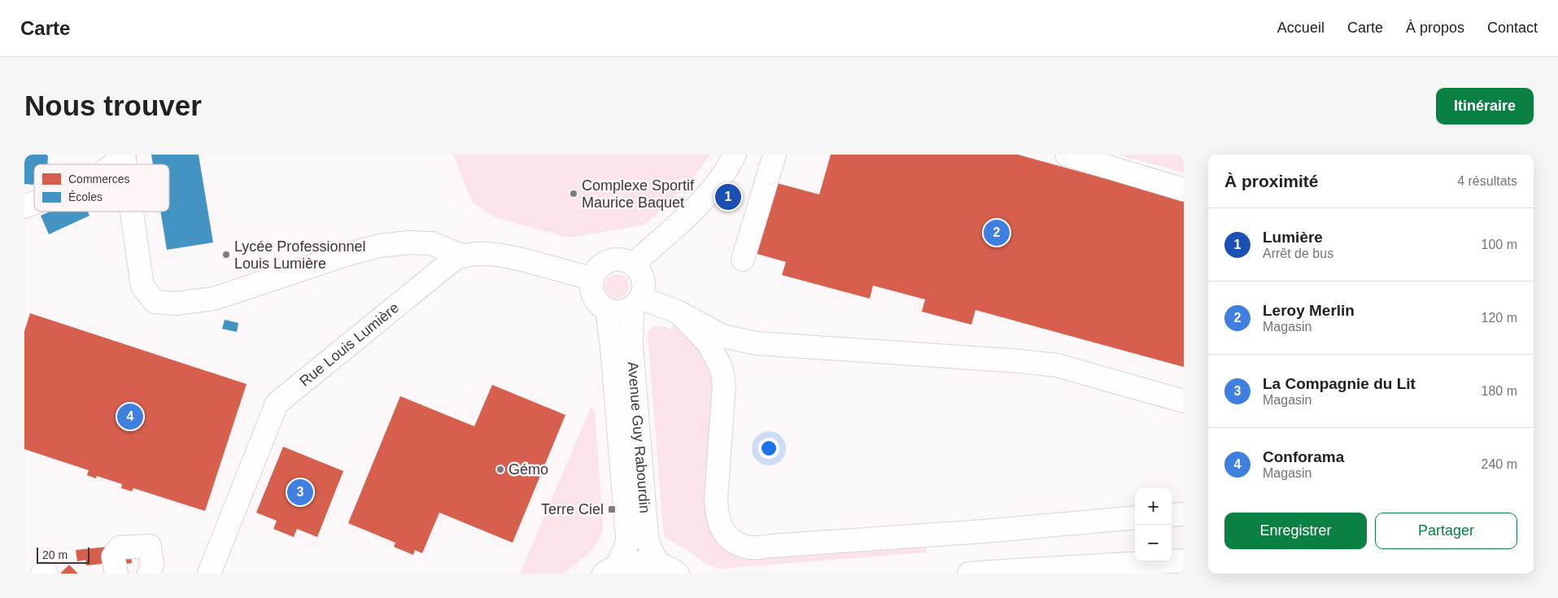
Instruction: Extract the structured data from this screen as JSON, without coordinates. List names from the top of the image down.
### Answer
{
  "streets": {
    "street": ["Rue Louis Lumière", "Avenue Guy Rabourdin"]
  },
  "crossings": [
    ["Rue Louis Lumière", "Avenue Guy Rabourdin"]
  ],
  "places": {
    "other": ["Complexe Sportif Maurice Baquet", "Lycée Professionnel Louis Lumière", "Gémo"],
    "transit": ["Terre Ciel"]
  },
  "legend": ["Commerces", "Écoles"],
  "scale_bar": "20 m",
  "page": {
    "header": "Carte",
    "nav": [
      "Accueil",
      "Carte",
      "À propos",
      "Contact"
    ],
    "buttons": [
      "Itinéraire",
      ["Enregistrer", "Partager"]
    ],
    "title": "Nous trouver",
    "heading": ["À proximité", "4 résultats"],
    "pins": [
      "1",
      "2",
      "4",
      "3"
    ],
    "list": [
      {
        "mark": "1",
        "name": "Lumière",
        "note": "Arrêt de bus",
        "value": "100 m"
      },
      {
        "mark": "2",
        "name": "Leroy Merlin",
        "note": "Magasin",
        "value": "120 m"
      },
      {
        "mark": "3",
        "name": "La Compagnie du Lit",
        "note": "Magasin",
        "value": "180 m"
      },
      {
        "mark": "4",
        "name": "Conforama",
        "note": "Magasin",
        "value": "240 m"
      }
    ],
    "map_buttons": ["+", "−"],
    "scale": "20 m"
  }
}
